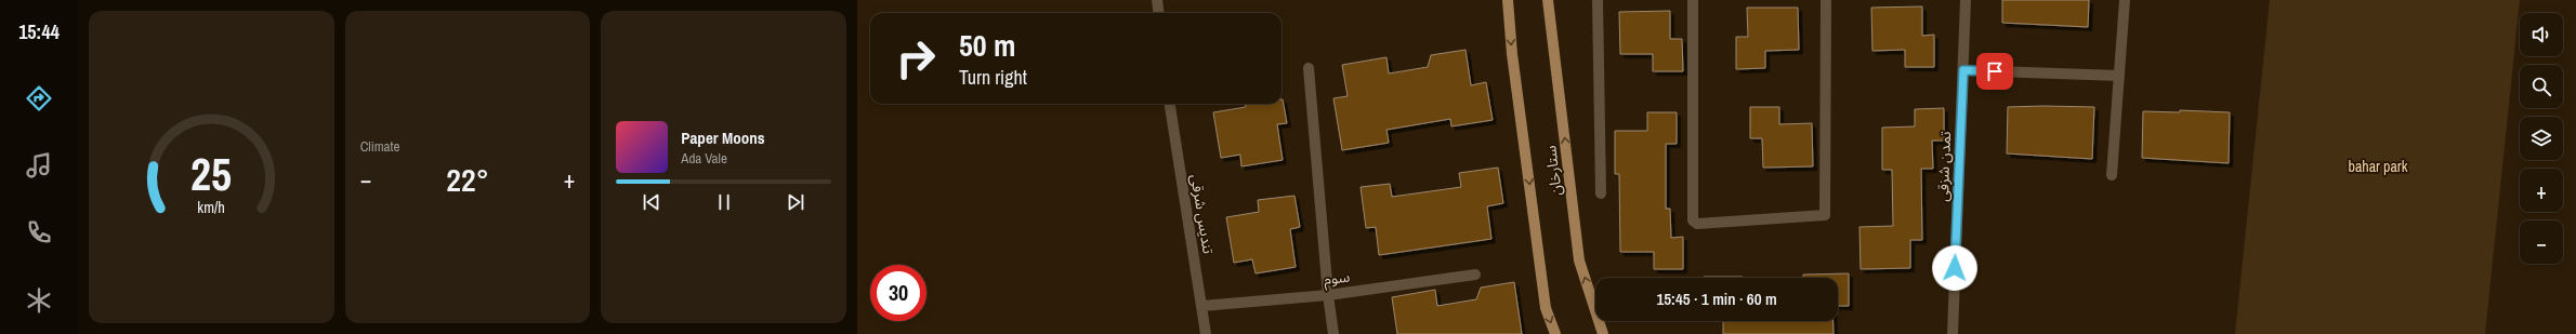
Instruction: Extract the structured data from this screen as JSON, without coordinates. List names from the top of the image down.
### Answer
{
  "streets": {
    "main road": ["ستارخان"],
    "street": ["تمدن شزقی", "تندیس شرقی", "سوم"]
  },
  "crossings": [
    ["تندیس شرقی", "سوم"]
  ],
  "parks": ["bahar park"],
  "page": {
    "tabs": "15:44",
    "tile": "Climate",
    "map_buttons": ["+", "−"],
    "turn": ["50 m", "Turn right"],
    "song": ["Paper Moons", "Ada Vale"],
    "heat": ["−", "22°", "+"],
    "limit": "30",
    "trip": "15:45 · 1 min · 60 m",
    "gauge": ["25", "km/h"]
  }
}
